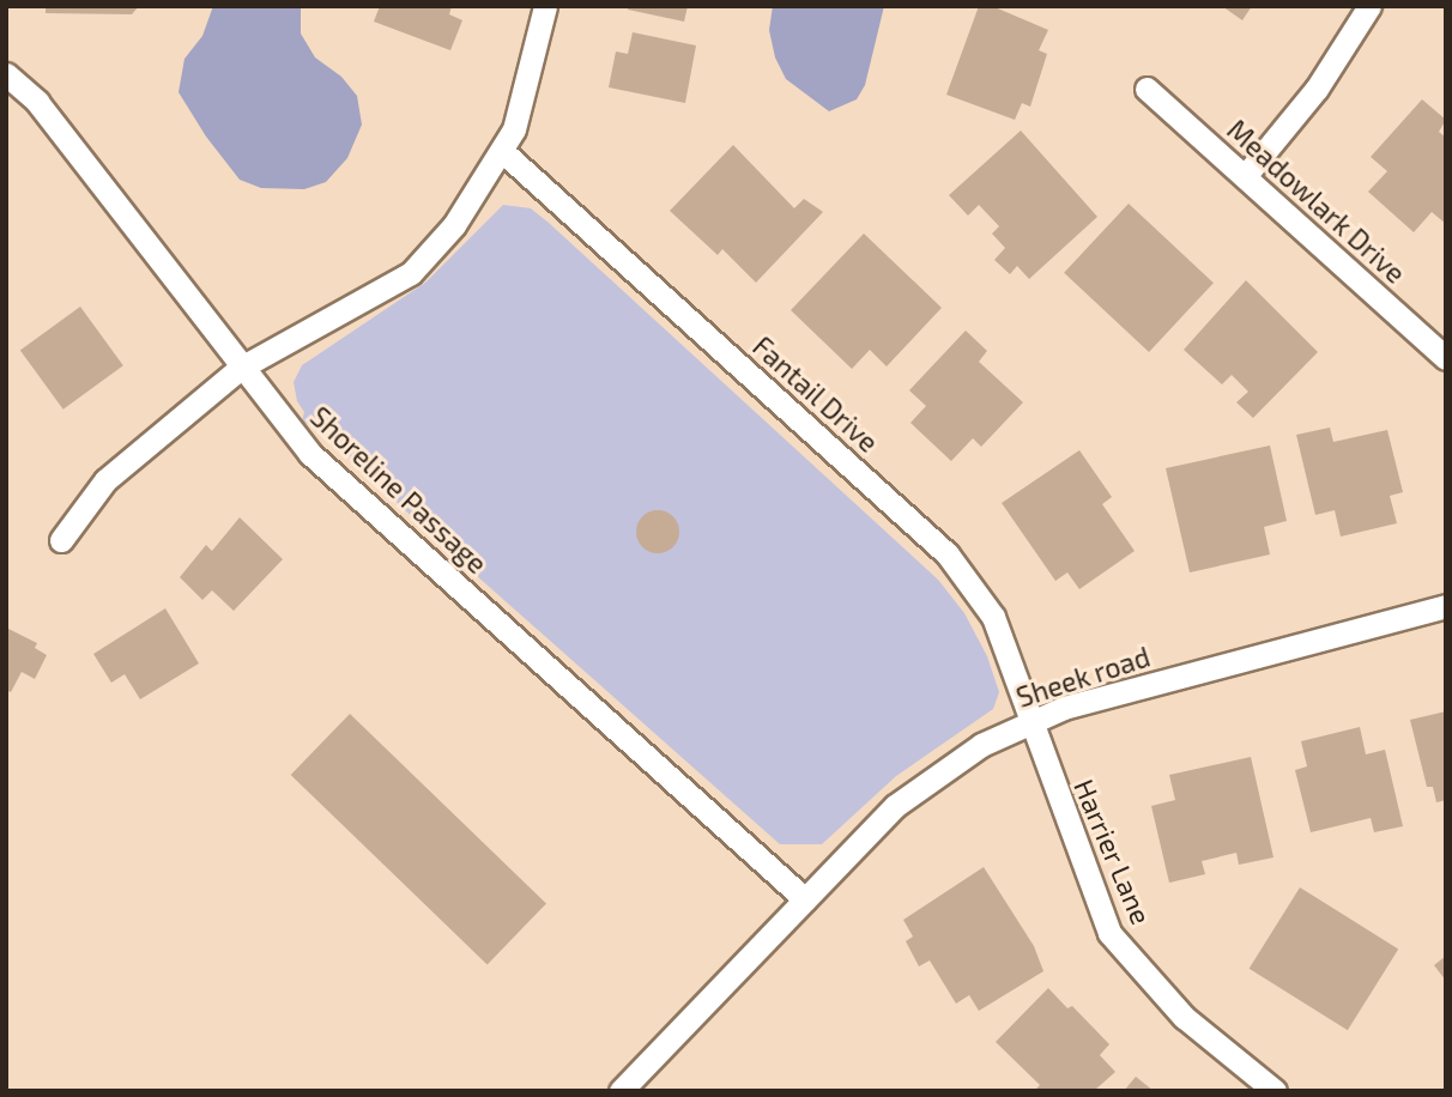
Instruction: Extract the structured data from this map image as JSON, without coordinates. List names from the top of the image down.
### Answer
{
  "streets": {
    "street": [
      "Meadowlark Drive",
      "Fantail Drive",
      "Shoreline Passage",
      "Sheek road",
      "Harrier Lane"
    ]
  },
  "crossings": [
    ["Fantail Drive", "Sheek road"],
    ["Fantail Drive", "Harrier Lane"],
    ["Shoreline Passage", "Sheek road"],
    ["Sheek road", "Harrier Lane"]
  ]
}
